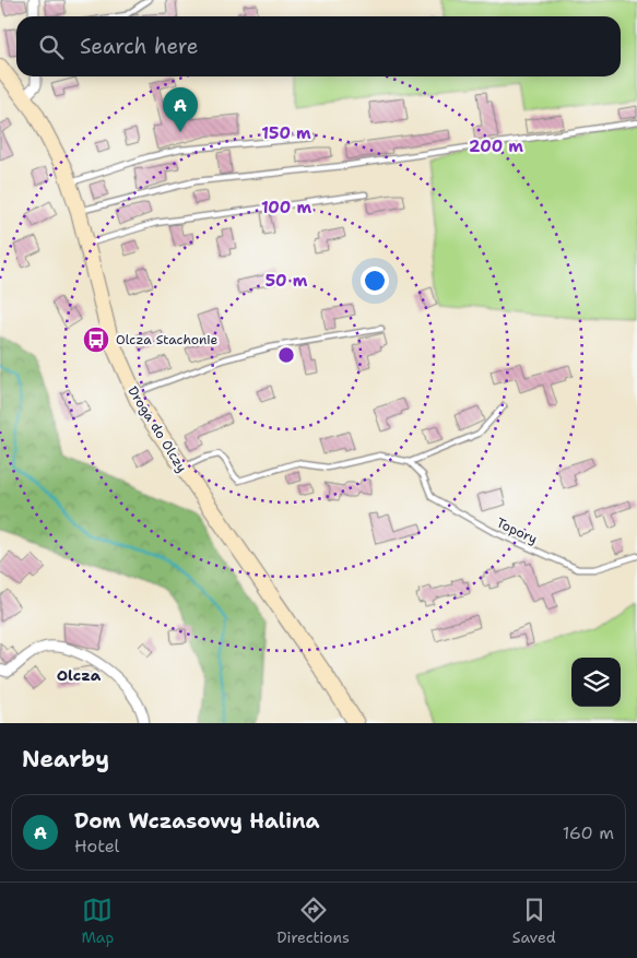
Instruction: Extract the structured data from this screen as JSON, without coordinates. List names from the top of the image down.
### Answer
{
  "streets": {
    "street": ["Droga do Olczy"],
    "lane": ["Topory"]
  },
  "districts": ["Olcza"],
  "places": {
    "bus stop": ["Olcza Stachonie"]
  },
  "page": {
    "search": "Search here",
    "pins": "A",
    "heading": "Nearby",
    "list": [
      {
        "mark": "A",
        "name": "Dom Wczasowy Halina",
        "note": "Hotel",
        "value": "160 m"
      }
    ],
    "nav": ["Map", "Directions", "Saved"]
  },
  "rings": [
    "150 m",
    "200 m",
    "100 m",
    "50 m"
  ]
}
